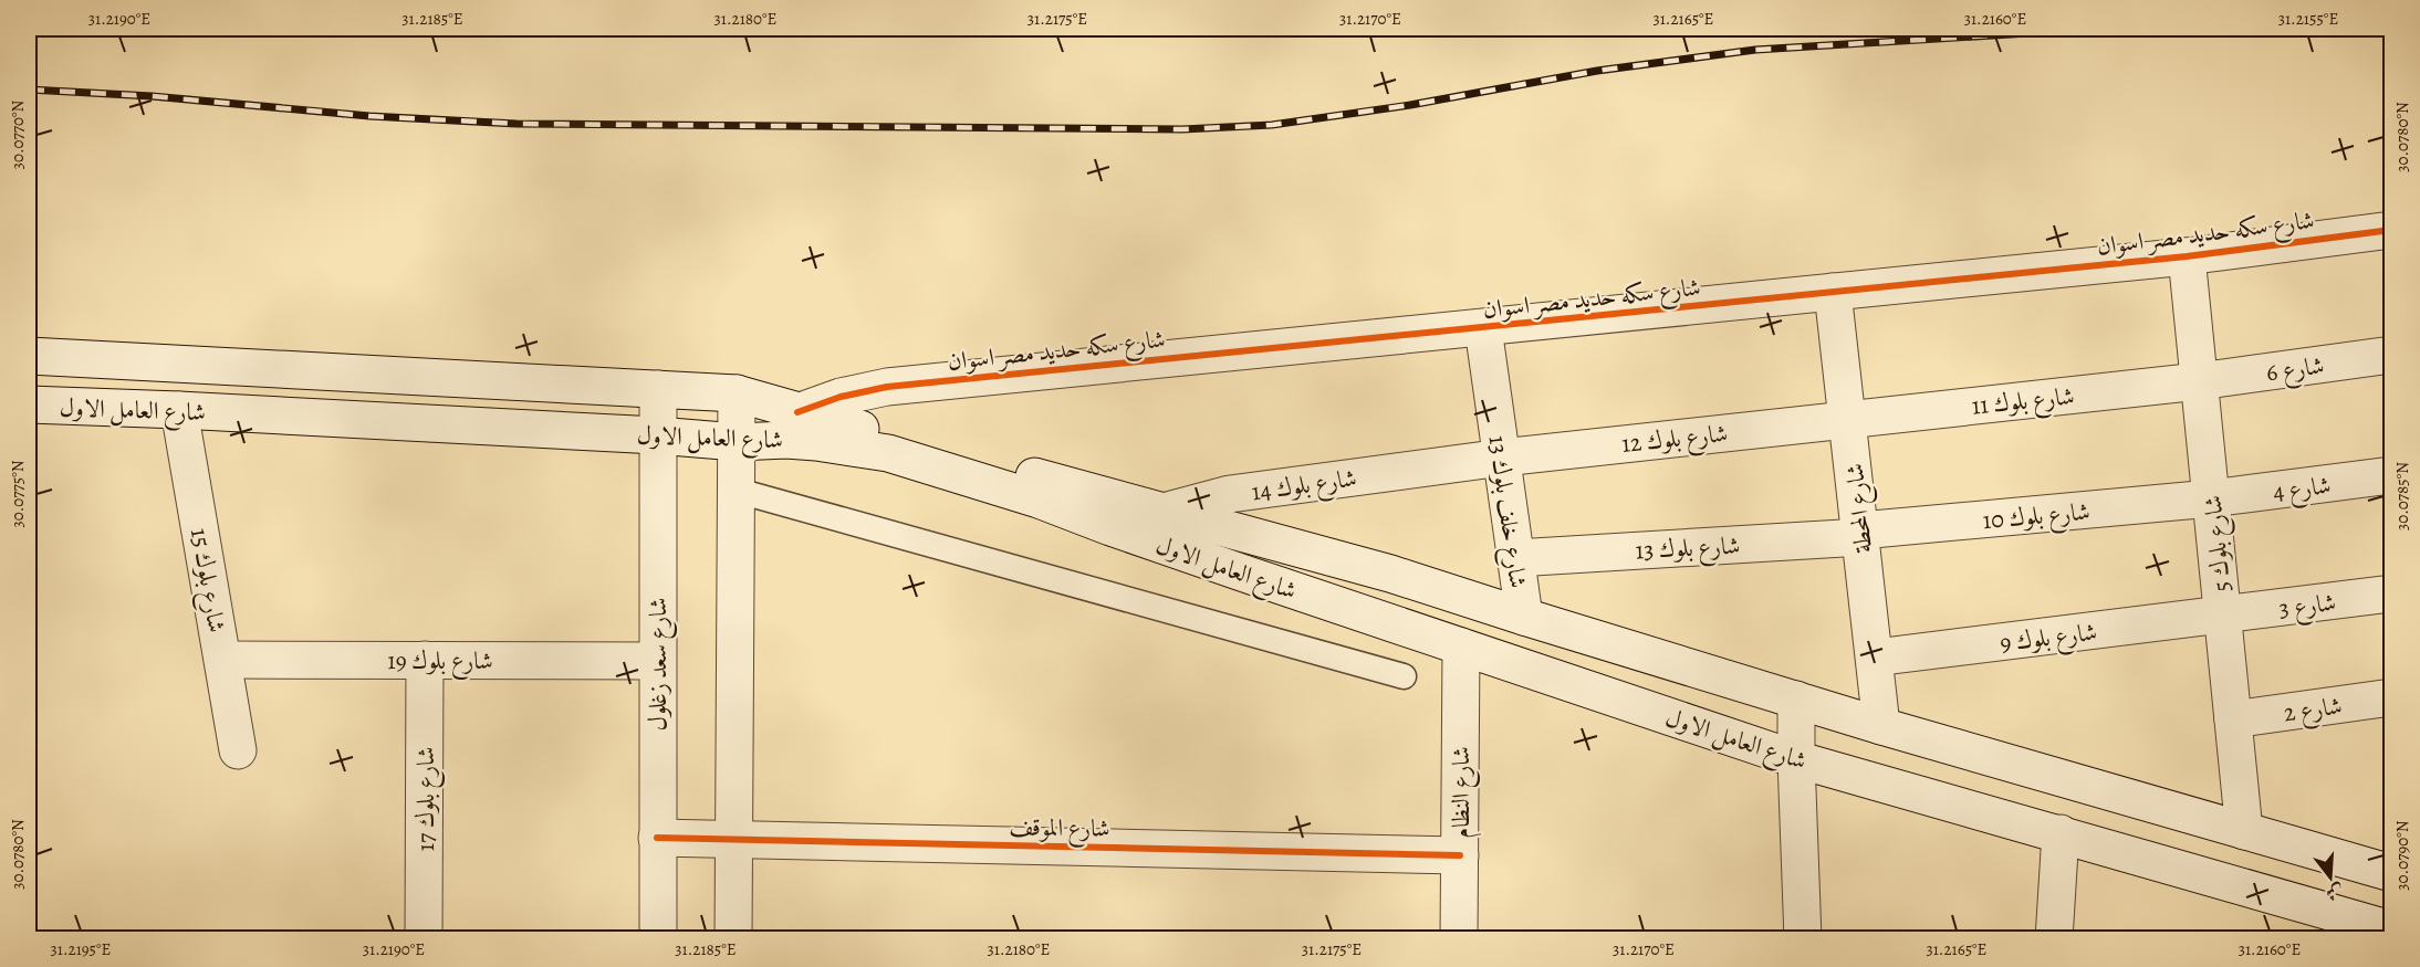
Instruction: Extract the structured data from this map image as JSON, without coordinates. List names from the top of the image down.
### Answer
{
  "streets": {
    "street": [
      "شارع سكه حديد مصر اسوان",
      "شارع 6",
      "شارع بلوك 11",
      "شارع العامل الاول",
      "شارع بلوك 12",
      "شارع بلوك 14",
      "شارع 4",
      "شارع المحطة",
      "شارع خلف بلوك 13",
      "شارع بلوك 10",
      "شارع بلوك 5",
      "شارع بلوك 13",
      "شارع بلوك 15",
      "شارع 3",
      "شارع بلوك 9",
      "شارع بلوك 19",
      "شارع سعد زغلول",
      "شارع 2",
      "شارع النظام",
      "شارع بلوك 17",
      "شارع الموقف"
    ]
  },
  "crossings": [
    ["شارع سكه حديد مصر اسوان", "شارع العامل الاول"],
    ["شارع سكه حديد مصر اسوان", "شارع المحطة"],
    ["شارع سكه حديد مصر اسوان", "شارع خلف بلوك 13"],
    ["شارع سكه حديد مصر اسوان", "شارع بلوك 5"],
    ["شارع 6", "شارع بلوك 11"],
    ["شارع 6", "شارع بلوك 5"],
    ["شارع بلوك 11", "شارع بلوك 12"],
    ["شارع بلوك 11", "شارع المحطة"],
    ["شارع بلوك 11", "شارع بلوك 5"],
    ["شارع العامل الاول", "شارع بلوك 14"],
    ["شارع العامل الاول", "شارع المحطة"],
    ["شارع العامل الاول", "شارع خلف بلوك 13"],
    ["شارع العامل الاول", "شارع بلوك 5"],
    ["شارع العامل الاول", "شارع بلوك 15"],
    ["شارع العامل الاول", "شارع سعد زغلول"],
    ["شارع العامل الاول", "شارع النظام"],
    ["شارع بلوك 12", "شارع بلوك 14"],
    ["شارع بلوك 12", "شارع المحطة"],
    ["شارع بلوك 12", "شارع خلف بلوك 13"],
    ["شارع بلوك 14", "شارع خلف بلوك 13"],
    ["شارع 4", "شارع بلوك 10"],
    ["شارع 4", "شارع بلوك 5"],
    ["شارع المحطة", "شارع بلوك 10"],
    ["شارع المحطة", "شارع بلوك 13"],
    ["شارع المحطة", "شارع بلوك 9"],
    ["شارع خلف بلوك 13", "شارع بلوك 13"],
    ["شارع بلوك 10", "شارع بلوك 5"],
    ["شارع بلوك 10", "شارع بلوك 13"],
    ["شارع بلوك 5", "شارع 3"],
    ["شارع بلوك 5", "شارع بلوك 9"],
    ["شارع بلوك 5", "شارع 2"],
    ["شارع بلوك 15", "شارع بلوك 19"],
    ["شارع 3", "شارع بلوك 9"],
    ["شارع بلوك 19", "شارع سعد زغلول"],
    ["شارع بلوك 19", "شارع بلوك 17"],
    ["شارع سعد زغلول", "شارع الموقف"],
    ["شارع النظام", "شارع الموقف"]
  ],
  "north": "bottom",
  "coordinates": [
    "31.2190°E",
    "31.2185°E",
    "31.2180°E",
    "31.2175°E",
    "31.2170°E",
    "31.2165°E",
    "31.2160°E",
    "31.2155°E",
    "30.0770°N",
    "30.0780°N",
    "30.0775°N",
    "30.0785°N",
    "30.0790°N",
    "31.2195°E"
  ]
}
